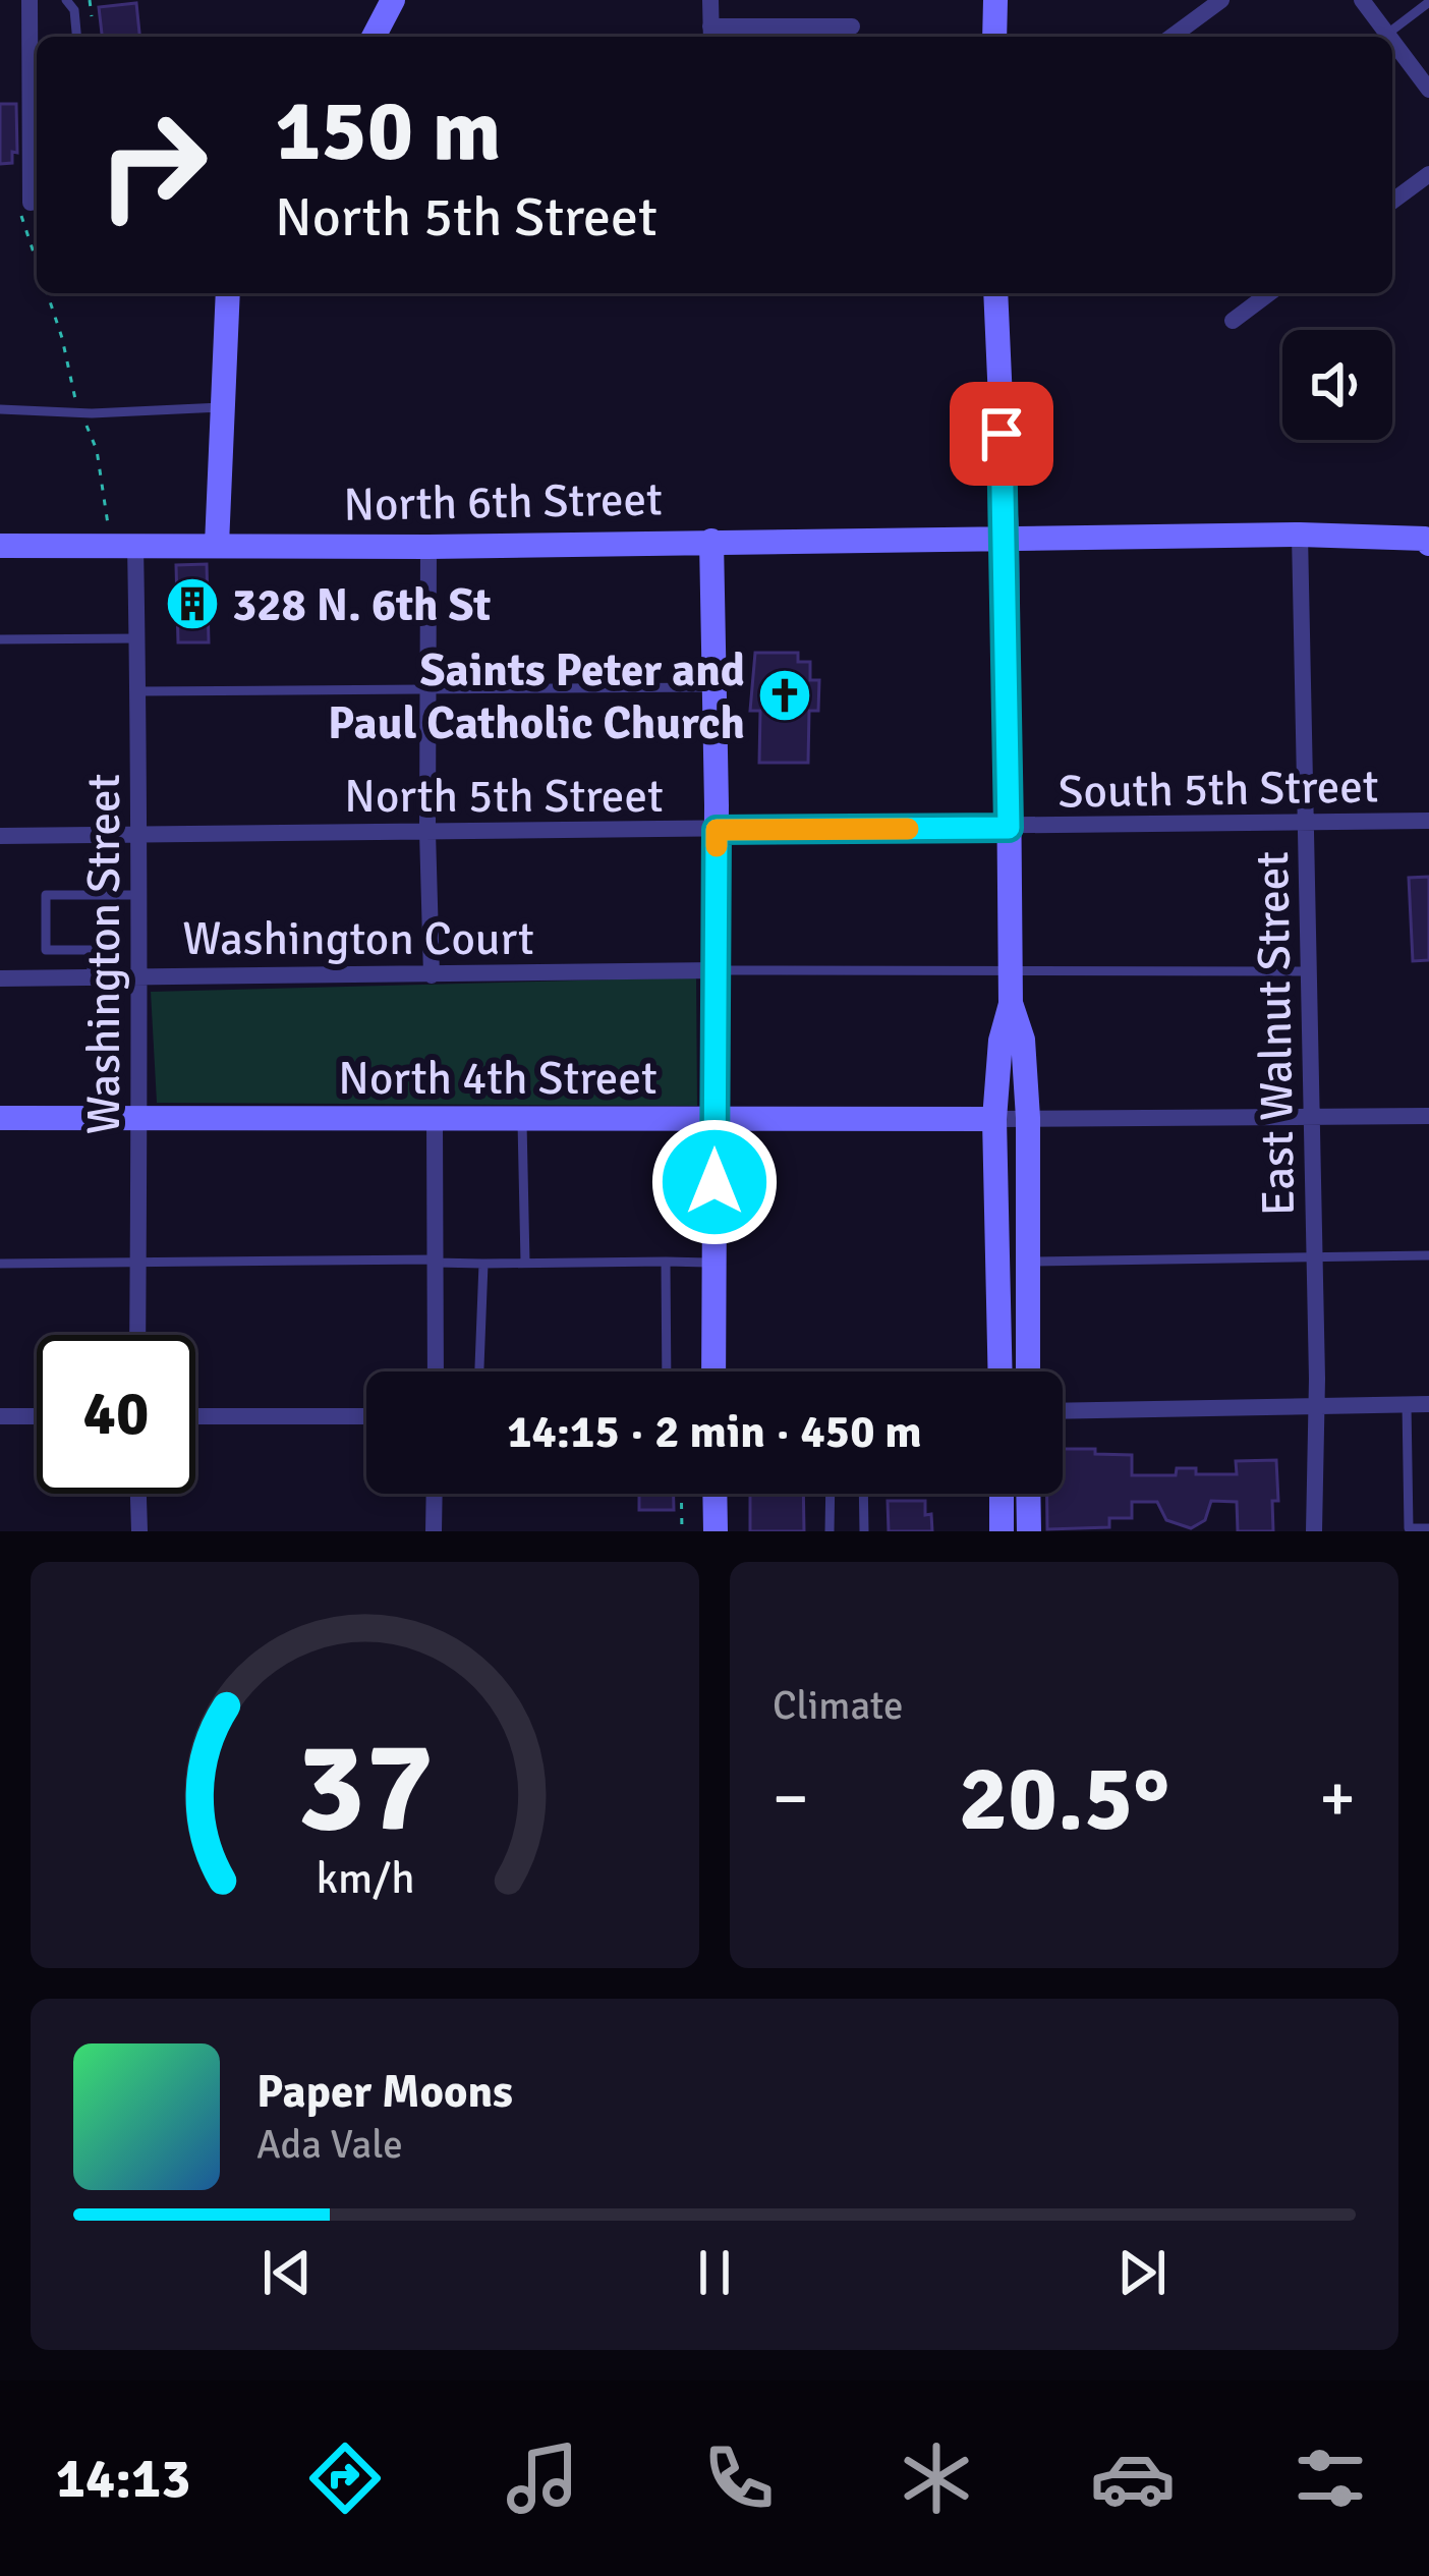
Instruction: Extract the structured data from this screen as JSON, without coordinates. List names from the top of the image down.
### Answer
{
  "streets": {
    "street": [
      "North 6th Street",
      "South 5th Street",
      "North 5th Street",
      "Washington Court",
      "Washington Street",
      "East Walnut Street",
      "North 4th Street"
    ]
  },
  "crossings": [
    ["North 6th Street", "Washington Street"],
    ["North 6th Street", "East Walnut Street"],
    ["South 5th Street", "North 5th Street"],
    ["South 5th Street", "East Walnut Street"],
    ["North 5th Street", "Washington Street"],
    ["Washington Court", "Washington Street"],
    ["Washington Street", "North 4th Street"]
  ],
  "places": {
    "building": ["328 N. 6th St"],
    "church": ["Saints Peter and Paul Catholic Church"]
  },
  "page": {
    "turn": ["150 m", "North 5th Street"],
    "limit": "40",
    "trip": "14:15 · 2 min · 450 m",
    "tile": "Climate",
    "heat": ["−", "20.5°", "+"],
    "song": ["Paper Moons", "Ada Vale"],
    "tabs": "14:13",
    "gauge": ["37", "km/h"]
  }
}
